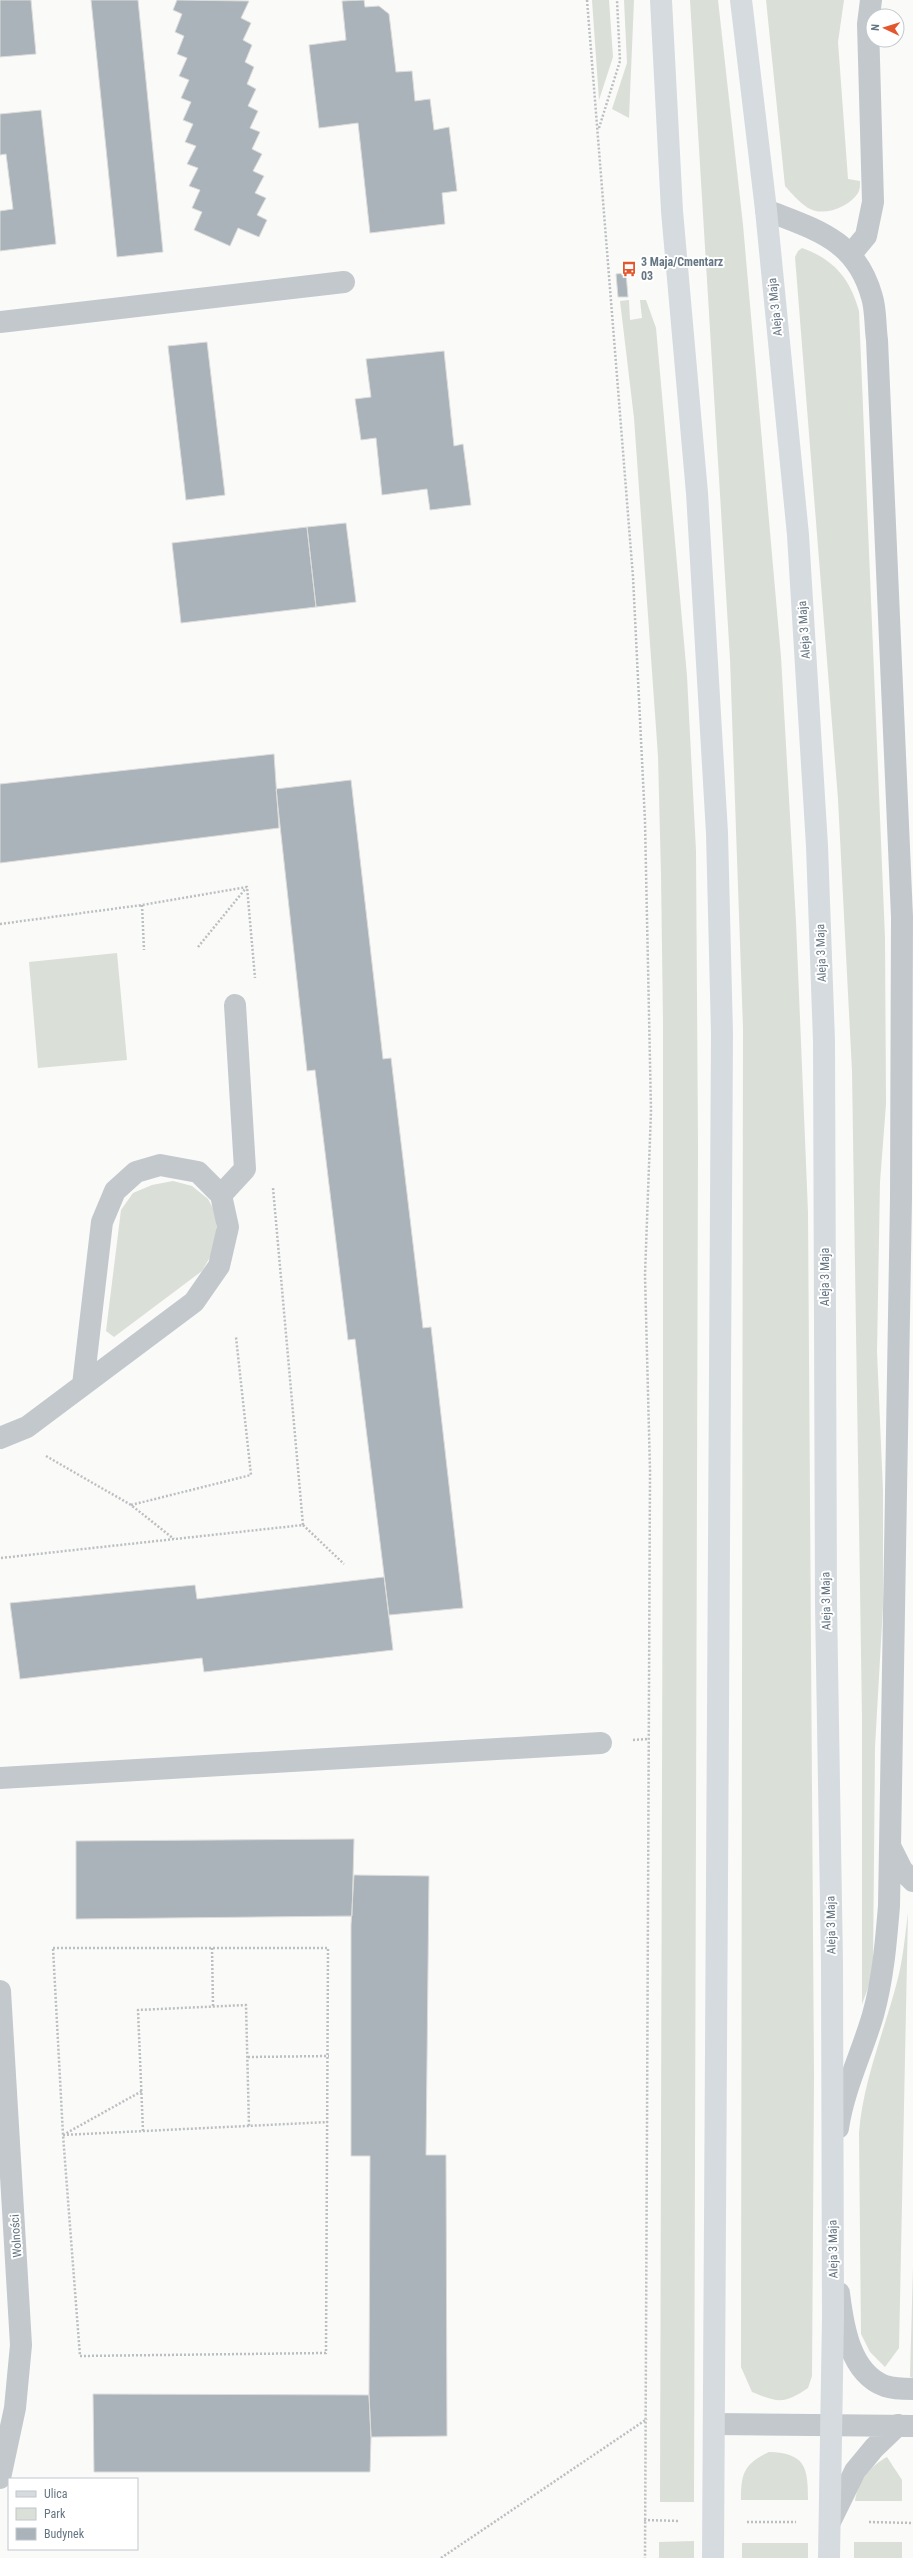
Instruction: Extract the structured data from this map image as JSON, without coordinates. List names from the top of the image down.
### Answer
{
  "streets": {
    "street": ["Aleja 3 Maja", "Wolności"]
  },
  "places": {
    "bus stop": ["3 Maja/Cmentarz 03"]
  },
  "legend": ["Ulica", "Park", "Budynek"],
  "north": "left"
}
